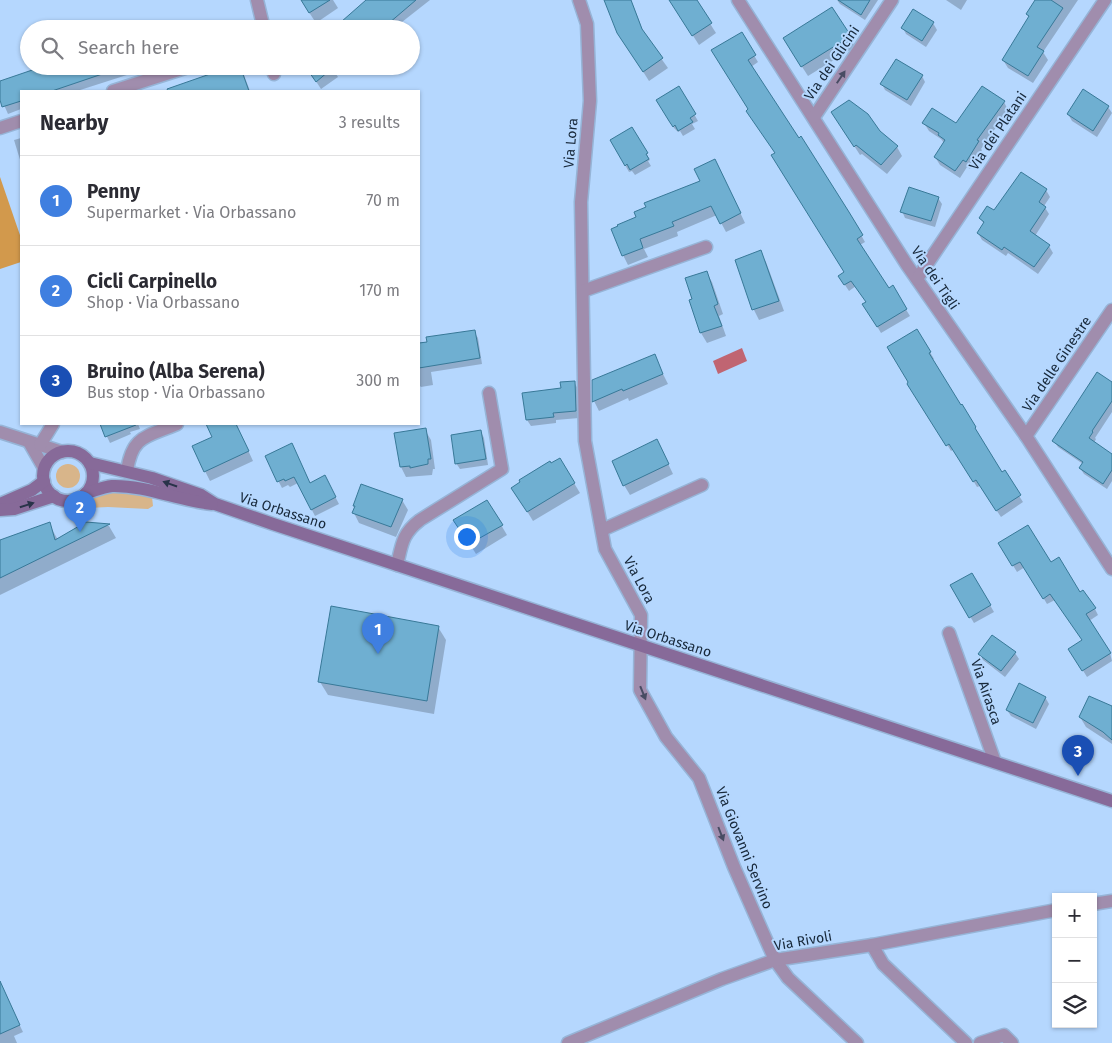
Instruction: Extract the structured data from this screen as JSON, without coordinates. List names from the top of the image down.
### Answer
{
  "streets": {
    "main road": ["Via Orbassano"],
    "street": [
      "Via dei Glicini",
      "Via dei Platani",
      "Via Lora",
      "Via dei Tigli",
      "Via delle Ginestre",
      "Via Airasca",
      "Via Giovanni Servino",
      "Via Rivoli"
    ]
  },
  "crossings": [
    ["Via dei Glicini", "Via dei Tigli"],
    ["Via dei Platani", "Via dei Tigli"],
    ["Via Lora", "Via Orbassano"],
    ["Via Lora", "Via Giovanni Servino"],
    ["Via dei Tigli", "Via delle Ginestre"],
    ["Via Orbassano", "Via Airasca"],
    ["Via Orbassano", "Via Giovanni Servino"],
    ["Via Giovanni Servino", "Via Rivoli"]
  ],
  "one_way": ["Via dei Glicini", "Via Giovanni Servino"],
  "page": {
    "search": "Search here",
    "heading": ["Nearby", "3 results"],
    "list": [
      {
        "mark": "1",
        "name": "Penny",
        "note": "Supermarket · Via Orbassano",
        "value": "70 m"
      },
      {
        "mark": "2",
        "name": "Cicli Carpinello",
        "note": "Shop · Via Orbassano",
        "value": "170 m"
      },
      {
        "mark": "3",
        "name": "Bruino (Alba Serena)",
        "note": "Bus stop · Via Orbassano",
        "value": "300 m"
      }
    ],
    "pins": ["2", "1", "3"],
    "map_buttons": ["+", "−"]
  }
}
